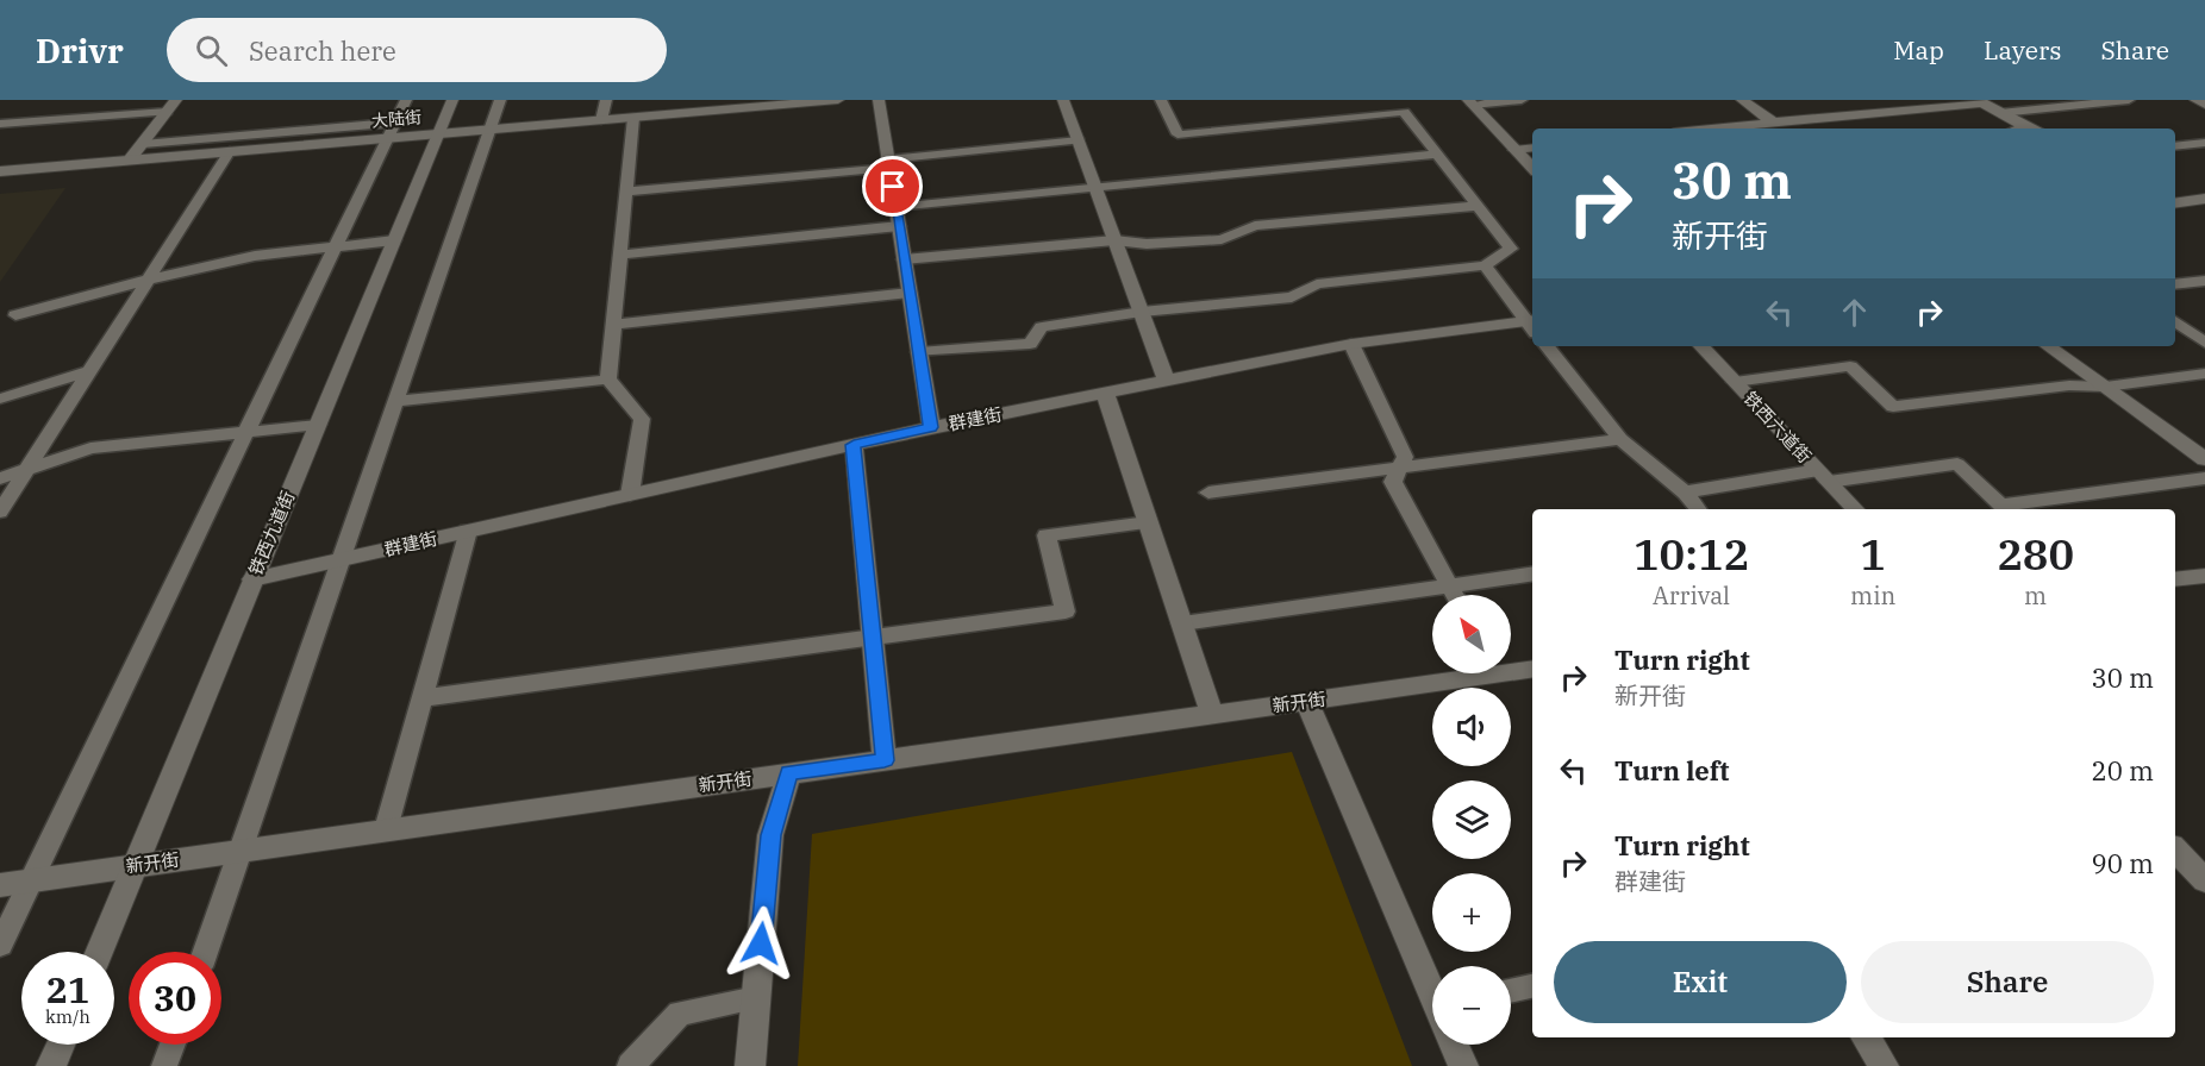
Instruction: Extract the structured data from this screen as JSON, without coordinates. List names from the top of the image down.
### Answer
{
  "streets": {
    "street": [
      "大陆街",
      "群建街",
      "铁西六道街",
      "铁西九道街",
      "新开街"
    ]
  },
  "crossings": [
    ["大陆街", "铁西九道街"],
    ["群建街", "铁西九道街"],
    ["铁西九道街", "新开街"]
  ],
  "north": "top left",
  "page": {
    "header": "Drivr",
    "search": "Search here",
    "nav": ["Map", "Layers", "Share"],
    "turn": ["30 m", "新开街"],
    "eta": [
      "10:12",
      "Arrival",
      "1",
      "min",
      "280",
      "m"
    ],
    "map_buttons": ["+", "−"],
    "list": [
      {
        "name": "Turn right",
        "note": "新开街",
        "value": "30 m"
      },
      {
        "name": "Turn left",
        "value": "20 m"
      },
      {
        "name": "Turn right",
        "note": "群建街",
        "value": "90 m"
      }
    ],
    "buttons": ["Exit", "Share"],
    "speed": "21 km/h",
    "limit": "30"
  }
}
